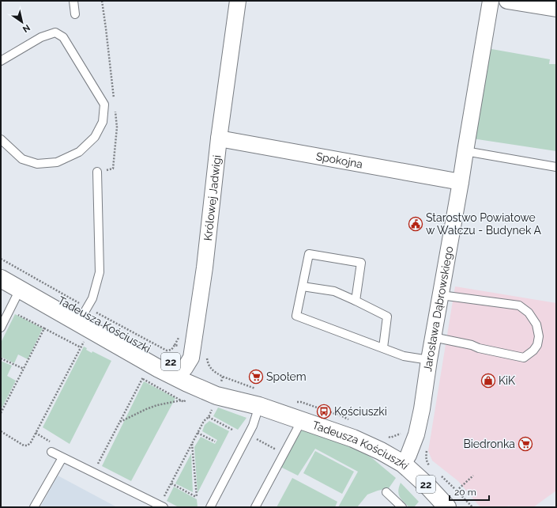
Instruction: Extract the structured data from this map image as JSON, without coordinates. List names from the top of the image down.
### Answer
{
  "streets": {
    "main road": ["Tadeusza Kościuszki", "22"],
    "street": ["Spokojna", "Królowej Jadwigi", "Jarosława Dąbrowskiego"]
  },
  "crossings": [
    ["Spokojna", "Królowej Jadwigi"],
    ["Spokojna", "Jarosława Dąbrowskiego"],
    ["Królowej Jadwigi", "Tadeusza Kościuszki"],
    ["Jarosława Dąbrowskiego", "Tadeusza Kościuszki"]
  ],
  "places": {
    "public building": ["Starostwo Powiatowe w Wałczu - Budynek A"],
    "supermarket": ["Społem", "Biedronka"],
    "shop": ["KiK"],
    "bus stop": ["Kościuszki"]
  },
  "scale_bar": "20 m",
  "north": "bottom right"
}
